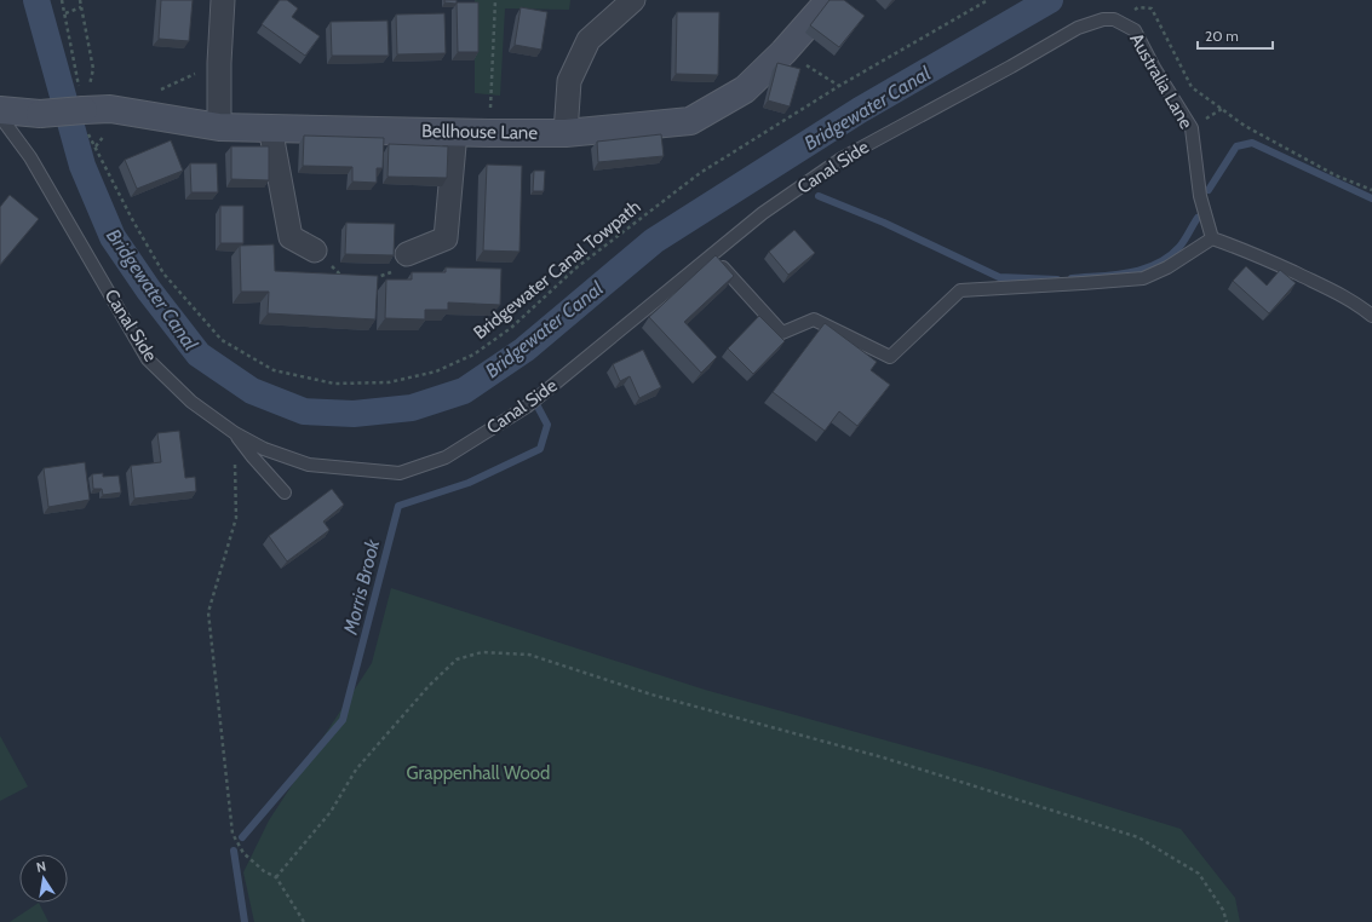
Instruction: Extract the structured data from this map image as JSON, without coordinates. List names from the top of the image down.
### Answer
{
  "streets": {
    "street": ["Bellhouse Lane"],
    "lane": ["Australia Lane", "Canal Side"],
    "path": ["Bridgewater Canal Towpath"]
  },
  "crossings": [
    ["Australia Lane", "Canal Side"],
    ["Bellhouse Lane", "Bridgewater Canal Towpath"]
  ],
  "water": ["Bridgewater Canal", "Morris Brook"],
  "parks": ["Grappenhall Wood"],
  "scale_bar": "20 m",
  "north": "top"
}
